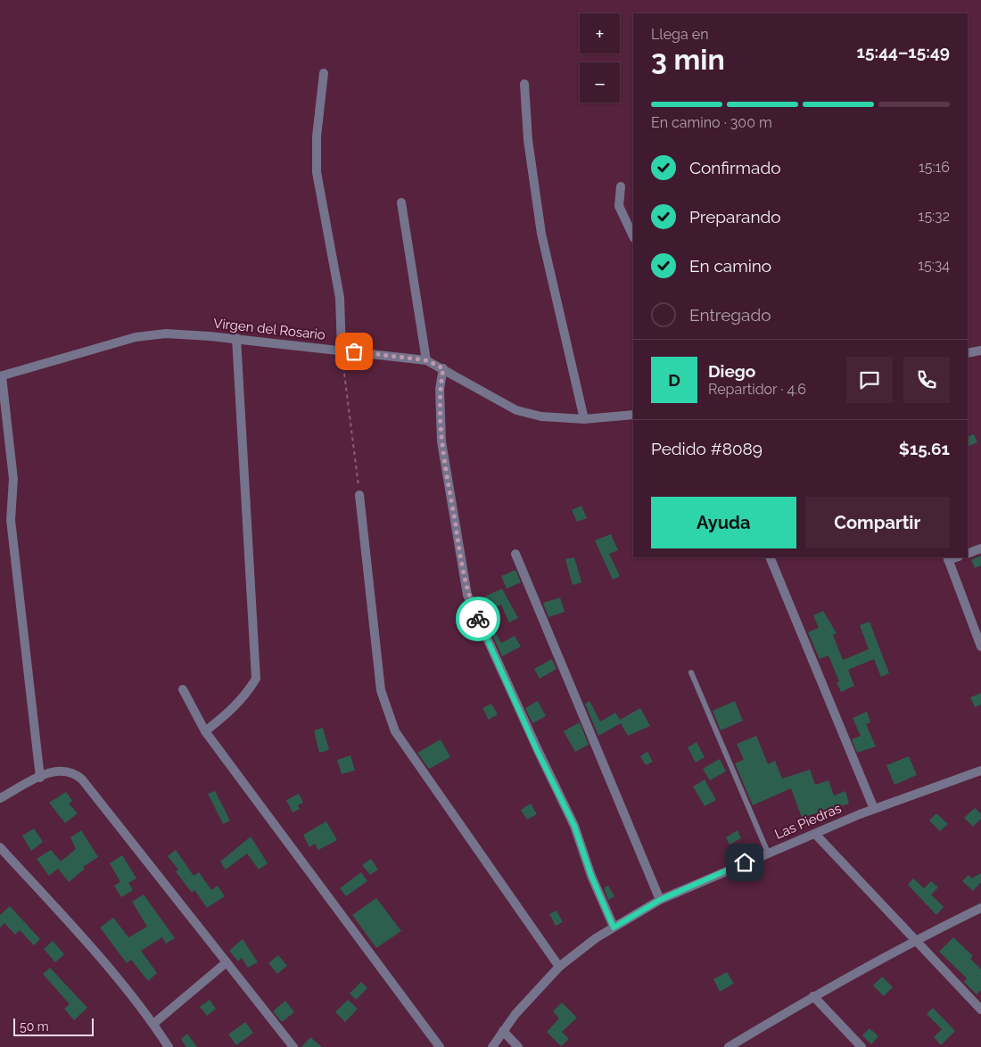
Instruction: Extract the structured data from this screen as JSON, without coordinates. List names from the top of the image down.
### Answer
{
  "streets": {
    "street": ["Virgen del Rosario", "Las Piedras"]
  },
  "scale_bar": "50 m",
  "page": {
    "map_buttons": ["+", "−"],
    "heading": ["3 min", "Llega en", "15:44–15:49"],
    "panel": [
      "Diego",
      "Repartidor · 4.6",
      "Pedido #8089",
      "$15.61"
    ],
    "bar": "En camino · 300 m",
    "list": [
      ["Confirmado", "15:16"],
      ["Preparando", "15:32"],
      ["En camino", "15:34"],
      "Entregado"
    ],
    "round": "D",
    "buttons": ["Ayuda", "Compartir"],
    "scale": "50 m"
  }
}
